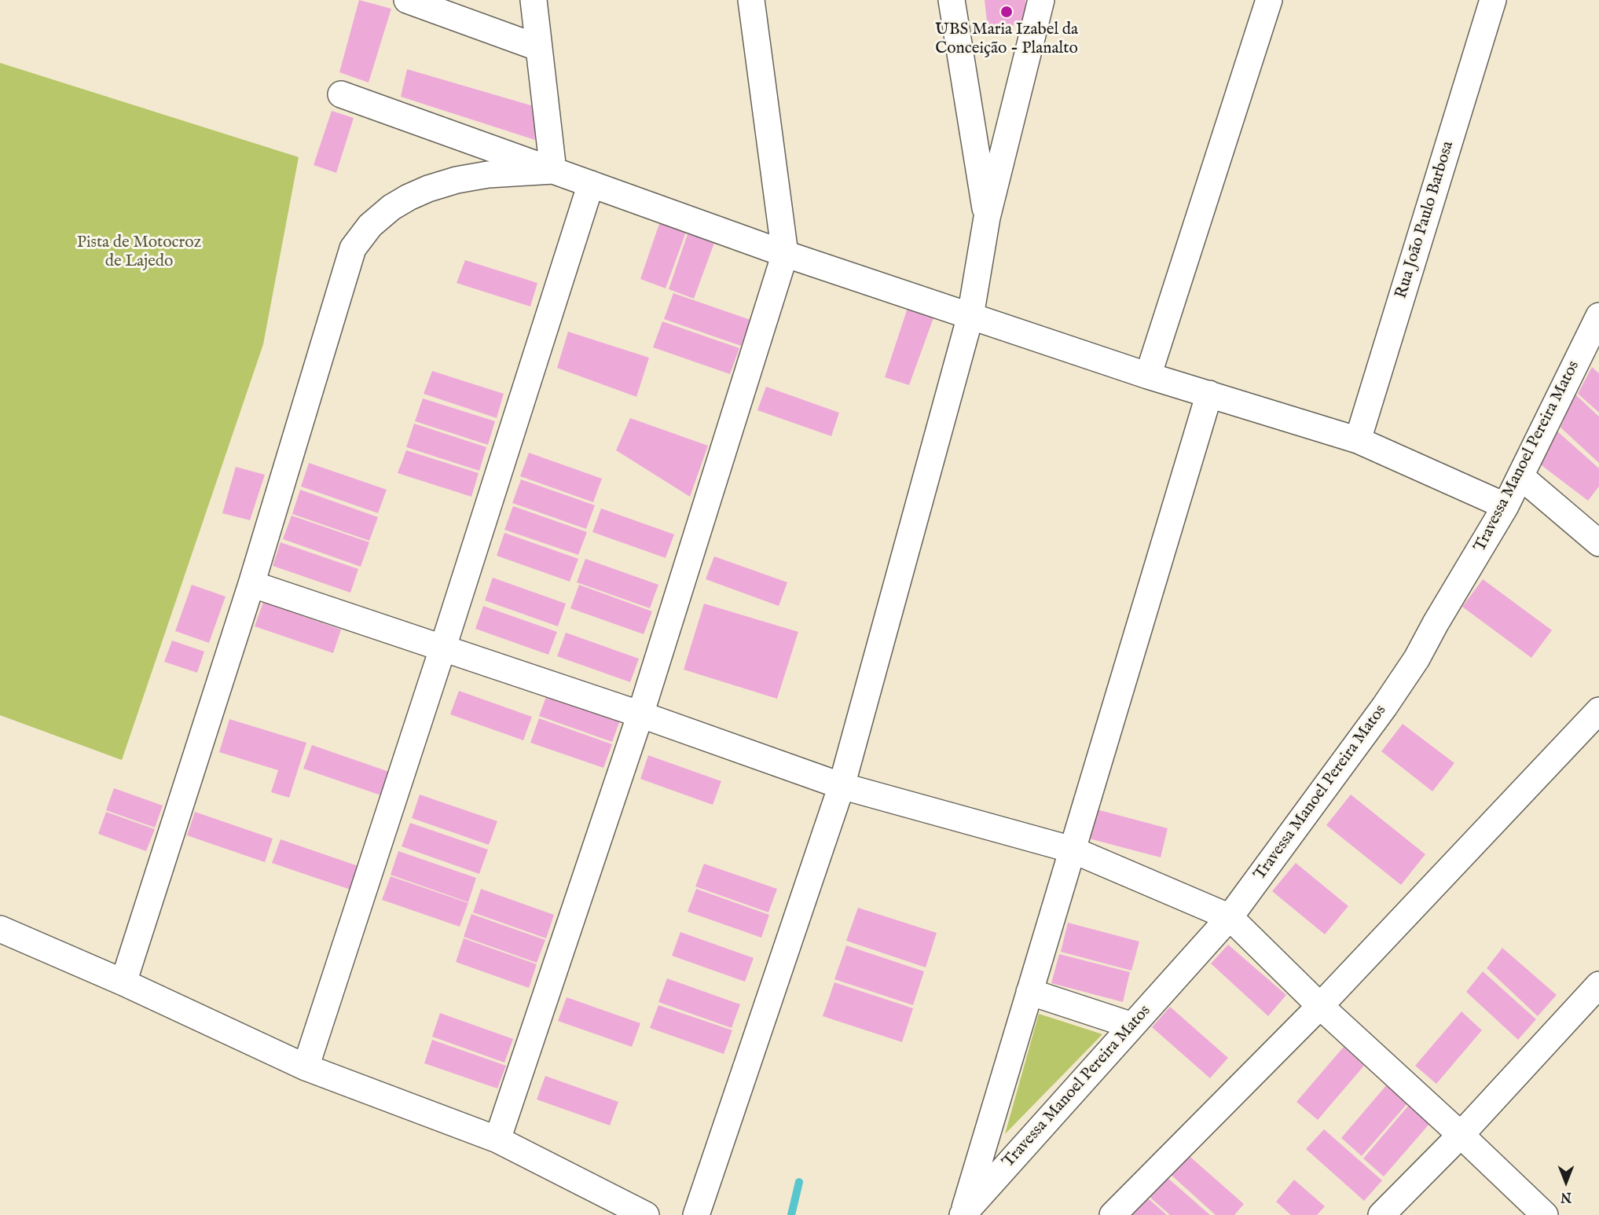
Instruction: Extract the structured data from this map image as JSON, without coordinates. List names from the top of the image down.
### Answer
{
  "streets": {
    "street": ["Rua João Paulo Barbosa", "Travessa Manoel Pereira Matos"]
  },
  "parks": ["Pista de Motocroz de Lajedo"],
  "places": ["UBS Maria Izabel da Conceição - Planalto"],
  "north": "bottom"
}
